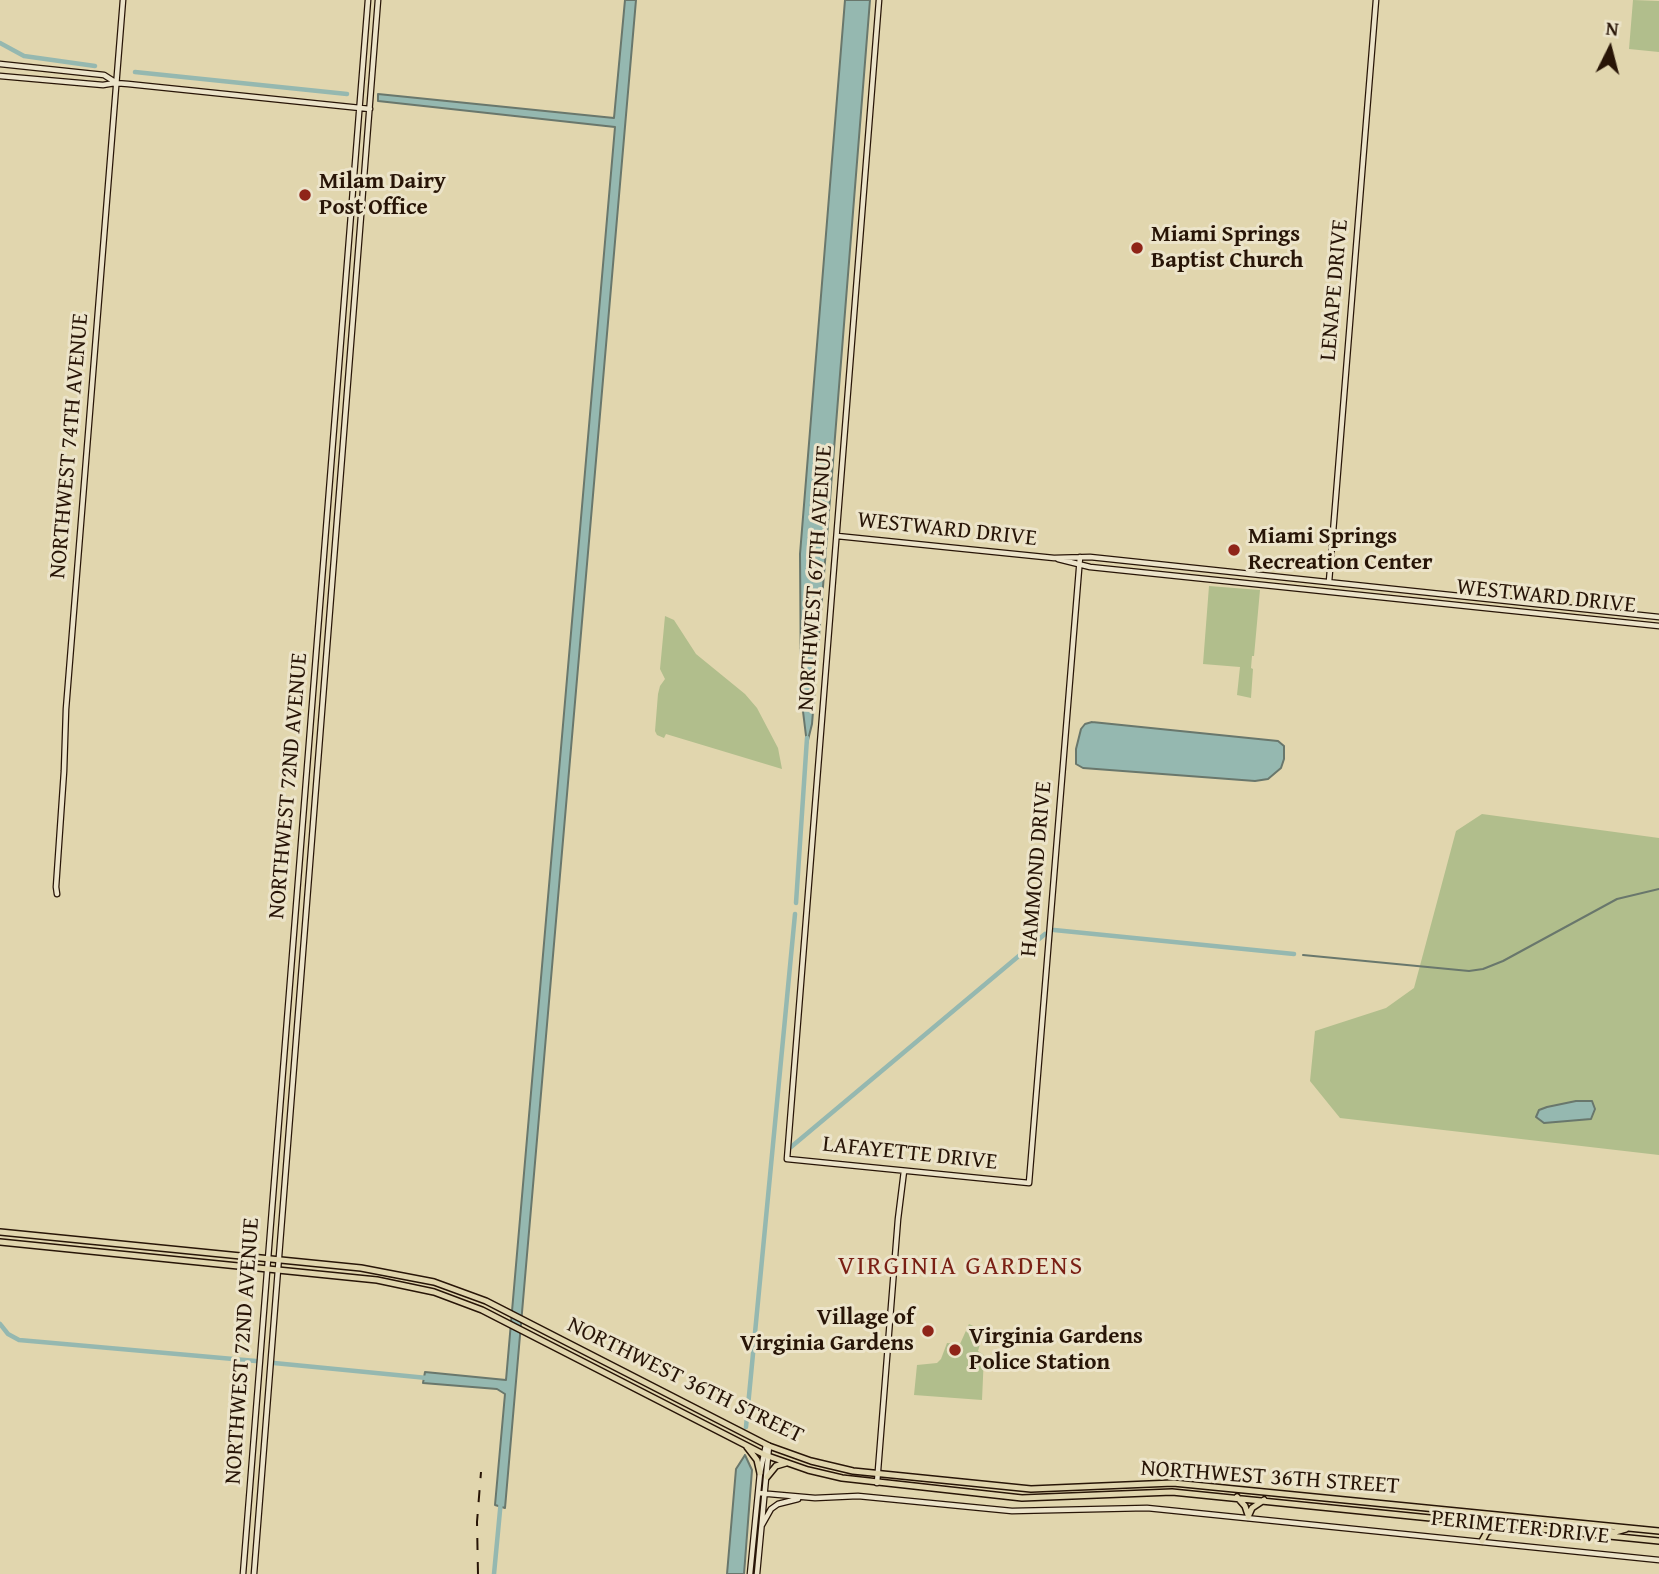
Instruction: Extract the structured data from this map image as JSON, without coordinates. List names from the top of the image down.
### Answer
{
  "streets": {
    "main road": ["NORTHWEST 36TH STREET"],
    "street": [
      "LENAPE DRIVE",
      "NORTHWEST 74TH AVENUE",
      "WESTWARD DRIVE",
      "NORTHWEST 67TH AVENUE",
      "NORTHWEST 72ND AVENUE",
      "HAMMOND DRIVE",
      "LAFAYETTE DRIVE",
      "PERIMETER DRIVE"
    ]
  },
  "crossings": [
    ["LENAPE DRIVE", "WESTWARD DRIVE"],
    ["WESTWARD DRIVE", "NORTHWEST 67TH AVENUE"],
    ["WESTWARD DRIVE", "HAMMOND DRIVE"],
    ["NORTHWEST 67TH AVENUE", "LAFAYETTE DRIVE"],
    ["NORTHWEST 72ND AVENUE", "NORTHWEST 36TH STREET"],
    ["HAMMOND DRIVE", "LAFAYETTE DRIVE"]
  ],
  "districts": ["VIRGINIA GARDENS"],
  "places": [
    "Milam Dairy Post Office",
    "Miami Springs Baptist Church",
    "Miami Springs Recreation Center",
    "Village of Virginia Gardens",
    "Virginia Gardens Police Station"
  ],
  "north": "top"
}
